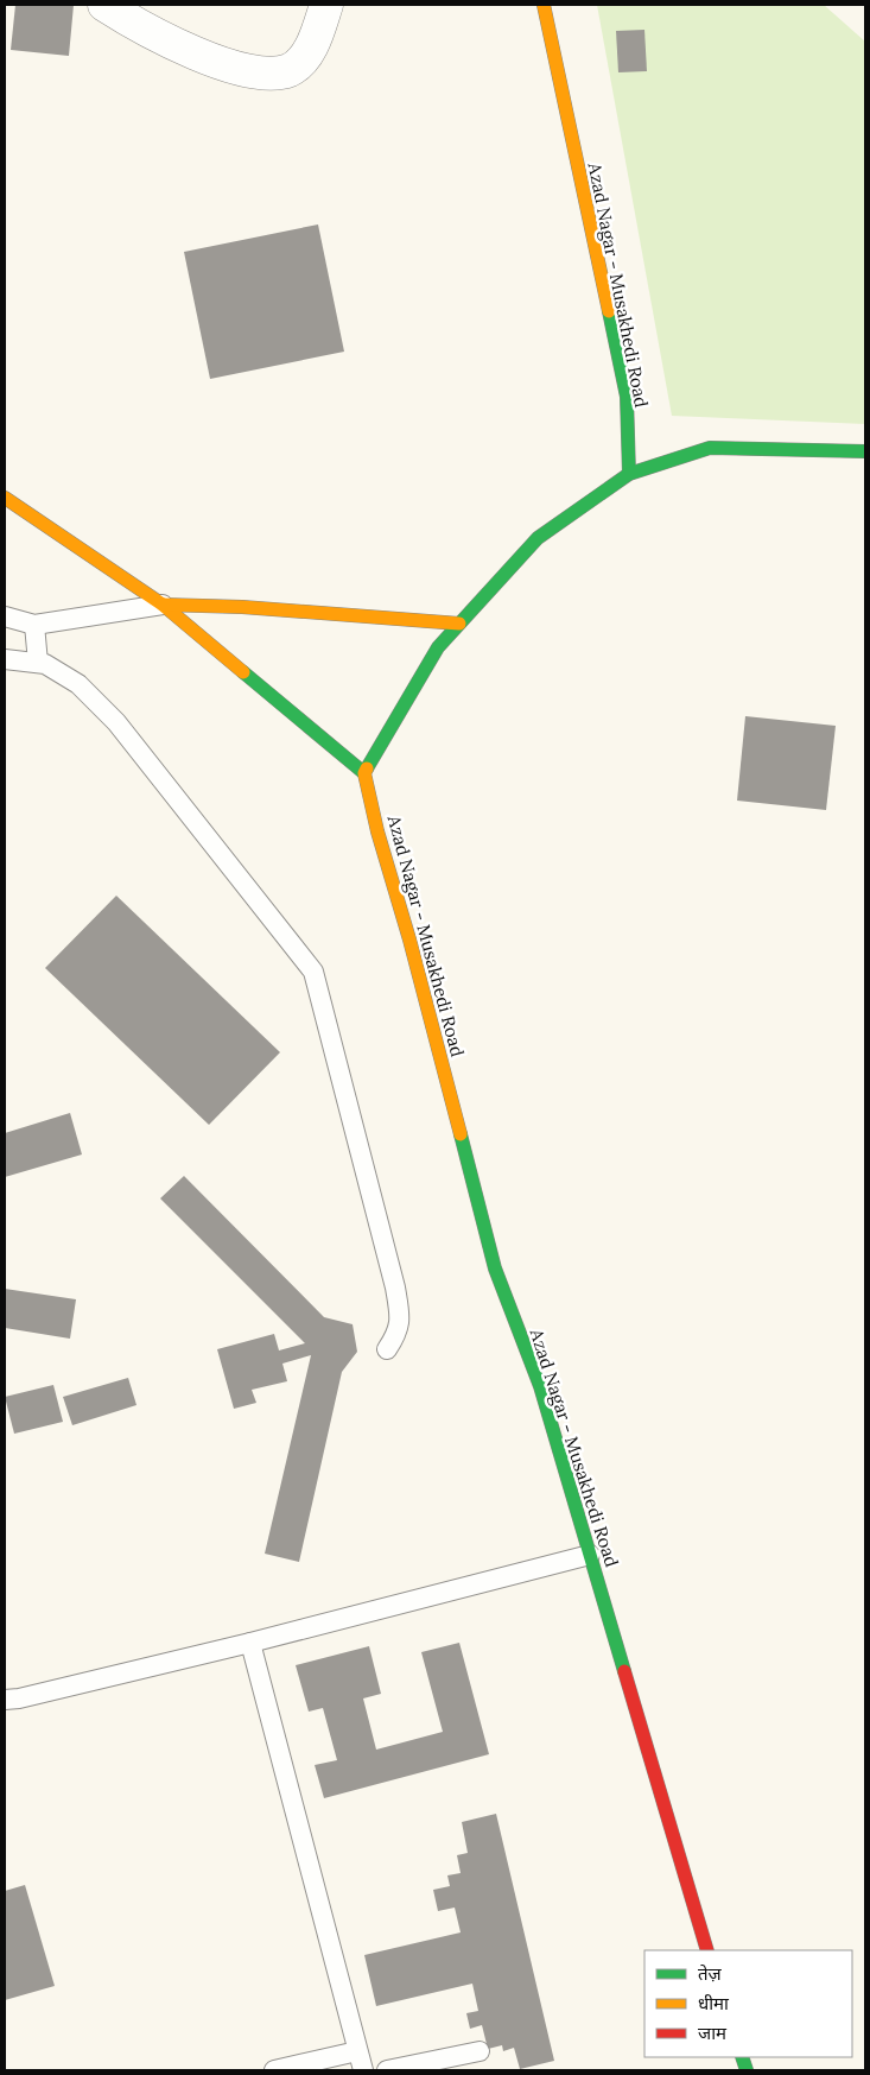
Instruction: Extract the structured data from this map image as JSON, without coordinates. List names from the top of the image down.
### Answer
{
  "streets": {
    "street": ["Azad Nagar - Musakhedi Road"]
  },
  "legend": ["तेज़", "धीमा", "जाम"]
}
